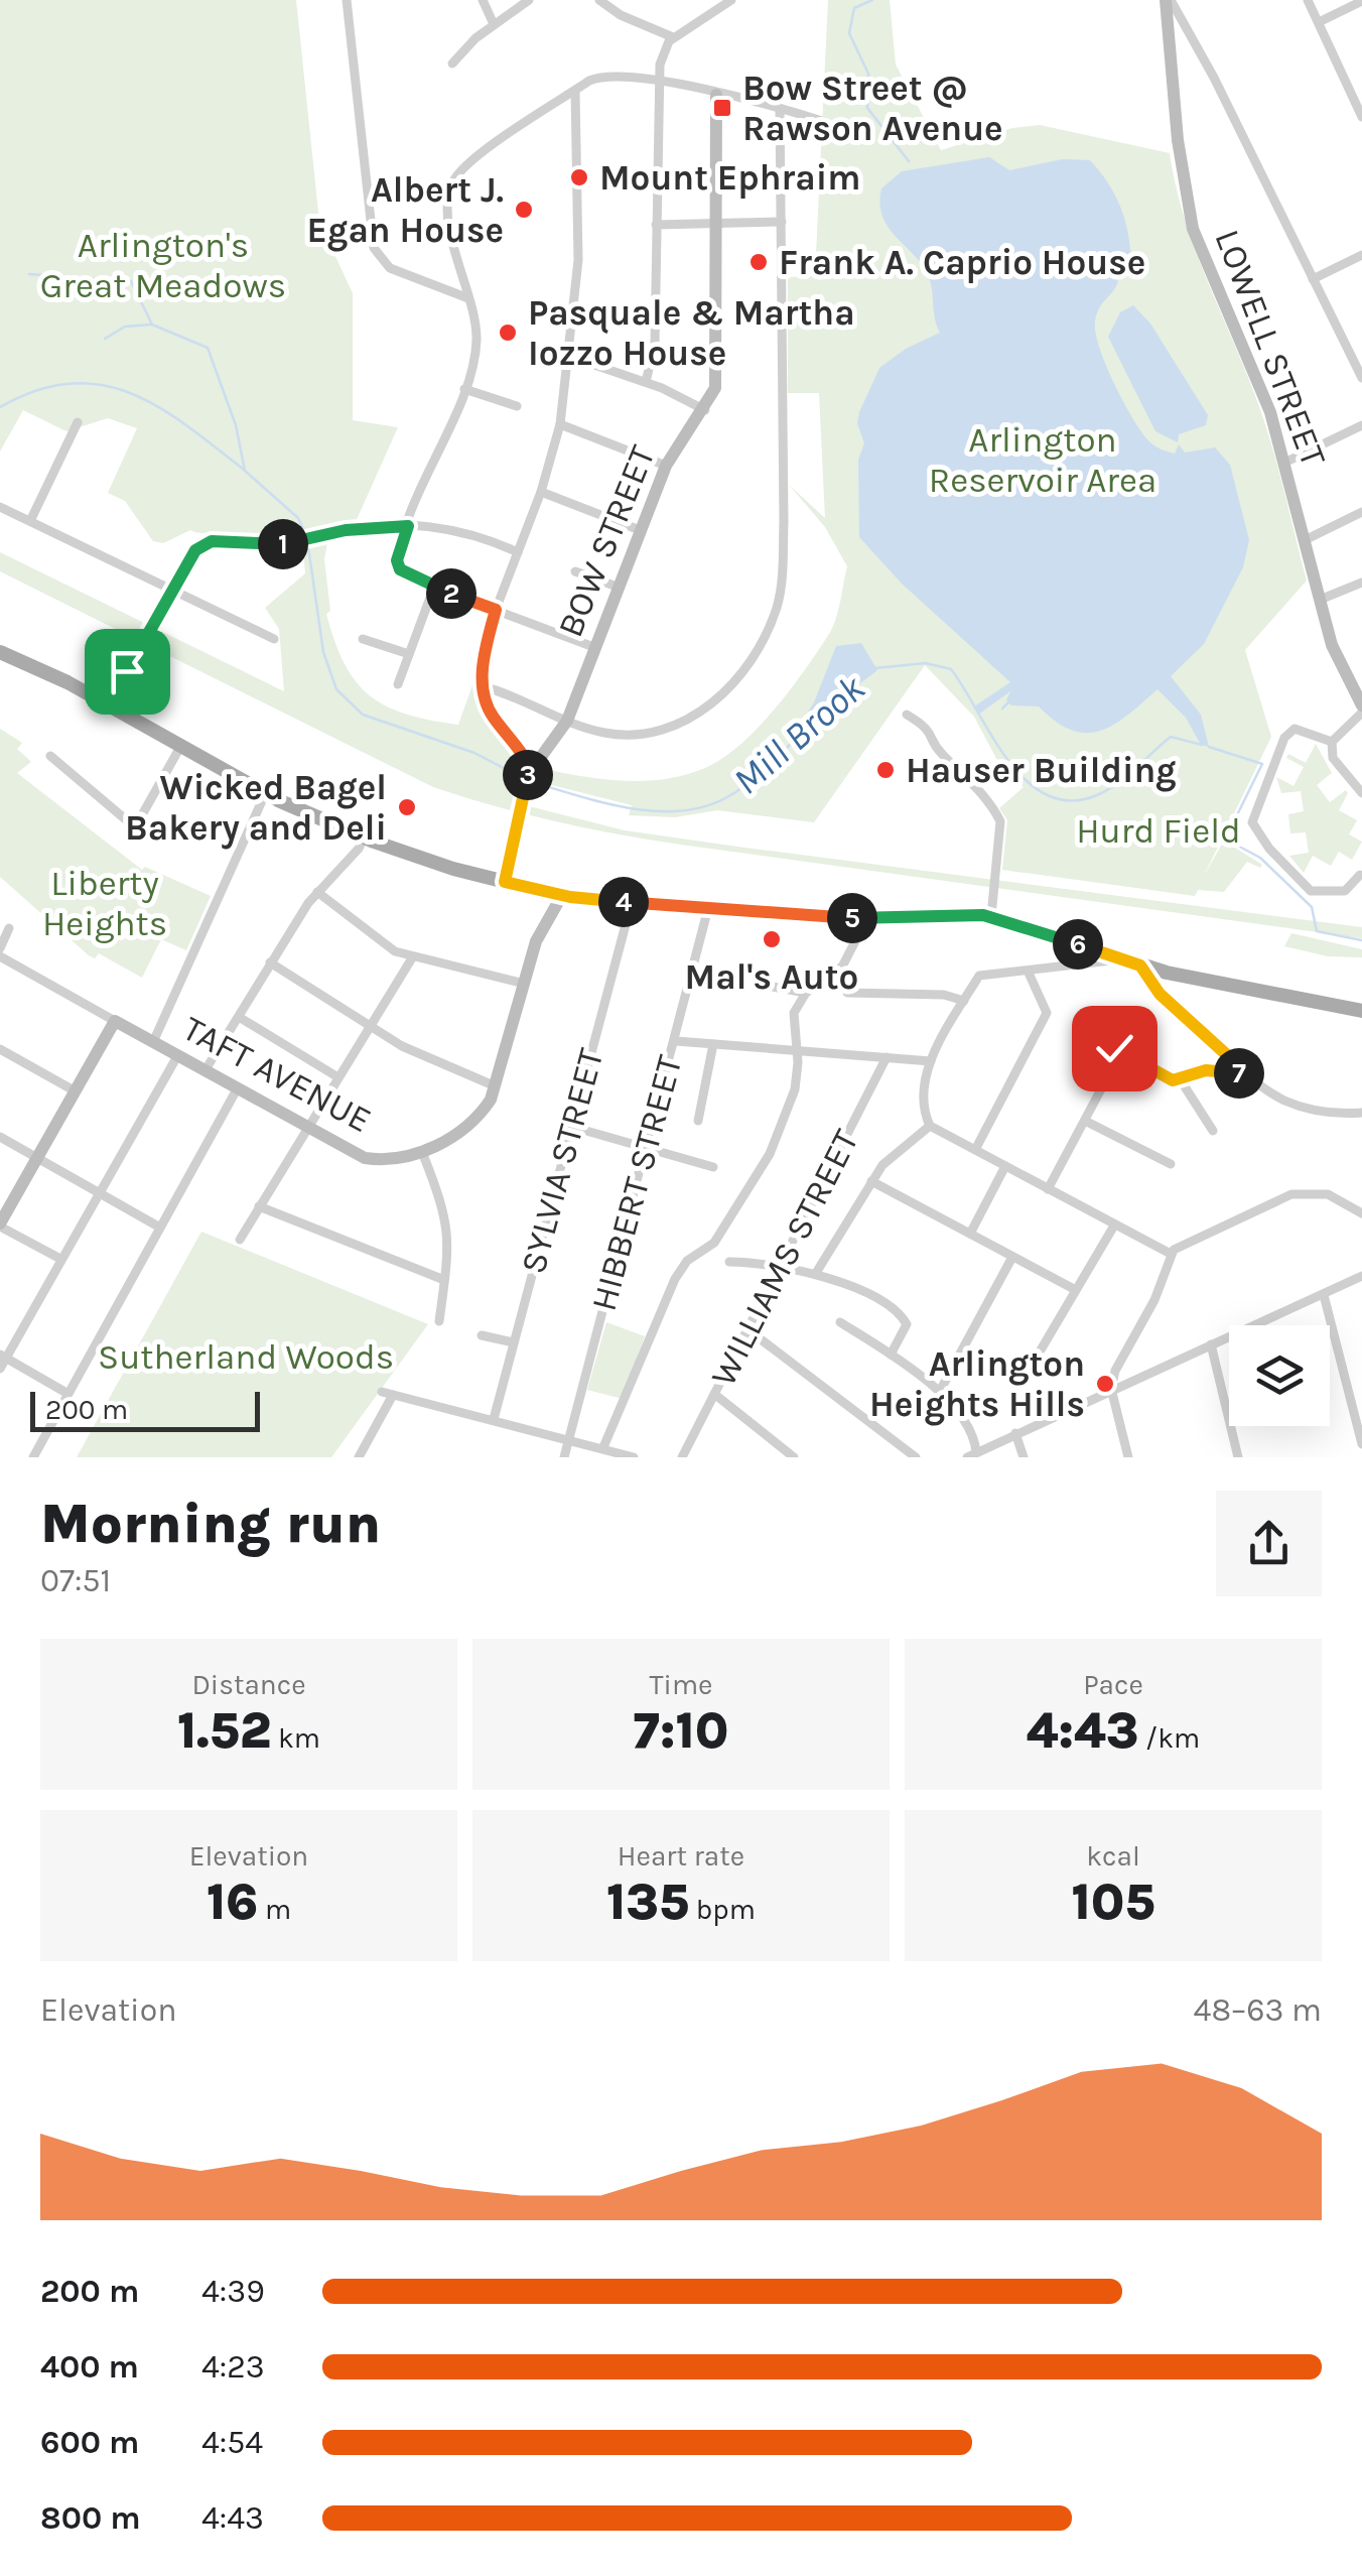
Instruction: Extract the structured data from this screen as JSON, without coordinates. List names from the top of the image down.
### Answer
{
  "streets": {
    "street": [
      "LOWELL STREET",
      "BOW STREET",
      "TAFT AVENUE",
      "SYLVIA STREET",
      "HIBBERT STREET",
      "WILLIAMS STREET"
    ]
  },
  "water": ["Mill Brook"],
  "parks": [
    "Arlington's Great Meadows",
    "Arlington Reservoir Area",
    "Hurd Field",
    "Liberty Heights",
    "Sutherland Woods"
  ],
  "places": {
    "transit": ["Bow Street @ Rawson Avenue"],
    "other": [
      "Mount Ephraim",
      "Albert J. Egan House",
      "Frank A. Caprio House",
      "Pasquale & Martha Iozzo House",
      "Hauser Building",
      "Wicked Bagel Bakery and Deli",
      "Mal's Auto",
      "Arlington Heights Hills"
    ]
  },
  "scale_bar": "200 m",
  "page": {
    "pins": [
      "1",
      "2",
      "3",
      "4",
      "5",
      "6",
      "7"
    ],
    "scale": "200 m",
    "heading": ["Morning run", "07:51"],
    "stats": [
      ["Distance", "1.52 km"],
      ["Time", "7:10"],
      ["Pace", "4:43 /km"],
      ["Elevation", "16 m"],
      ["Heart rate", "135 bpm"],
      ["kcal", "105"]
    ],
    "chart": ["Elevation", "48–63 m"],
    "list": [
      {
        "name": "200 m",
        "note": "4:39"
      },
      {
        "name": "400 m",
        "note": "4:23"
      },
      {
        "name": "600 m",
        "note": "4:54"
      },
      {
        "name": "800 m",
        "note": "4:43"
      }
    ]
  }
}
